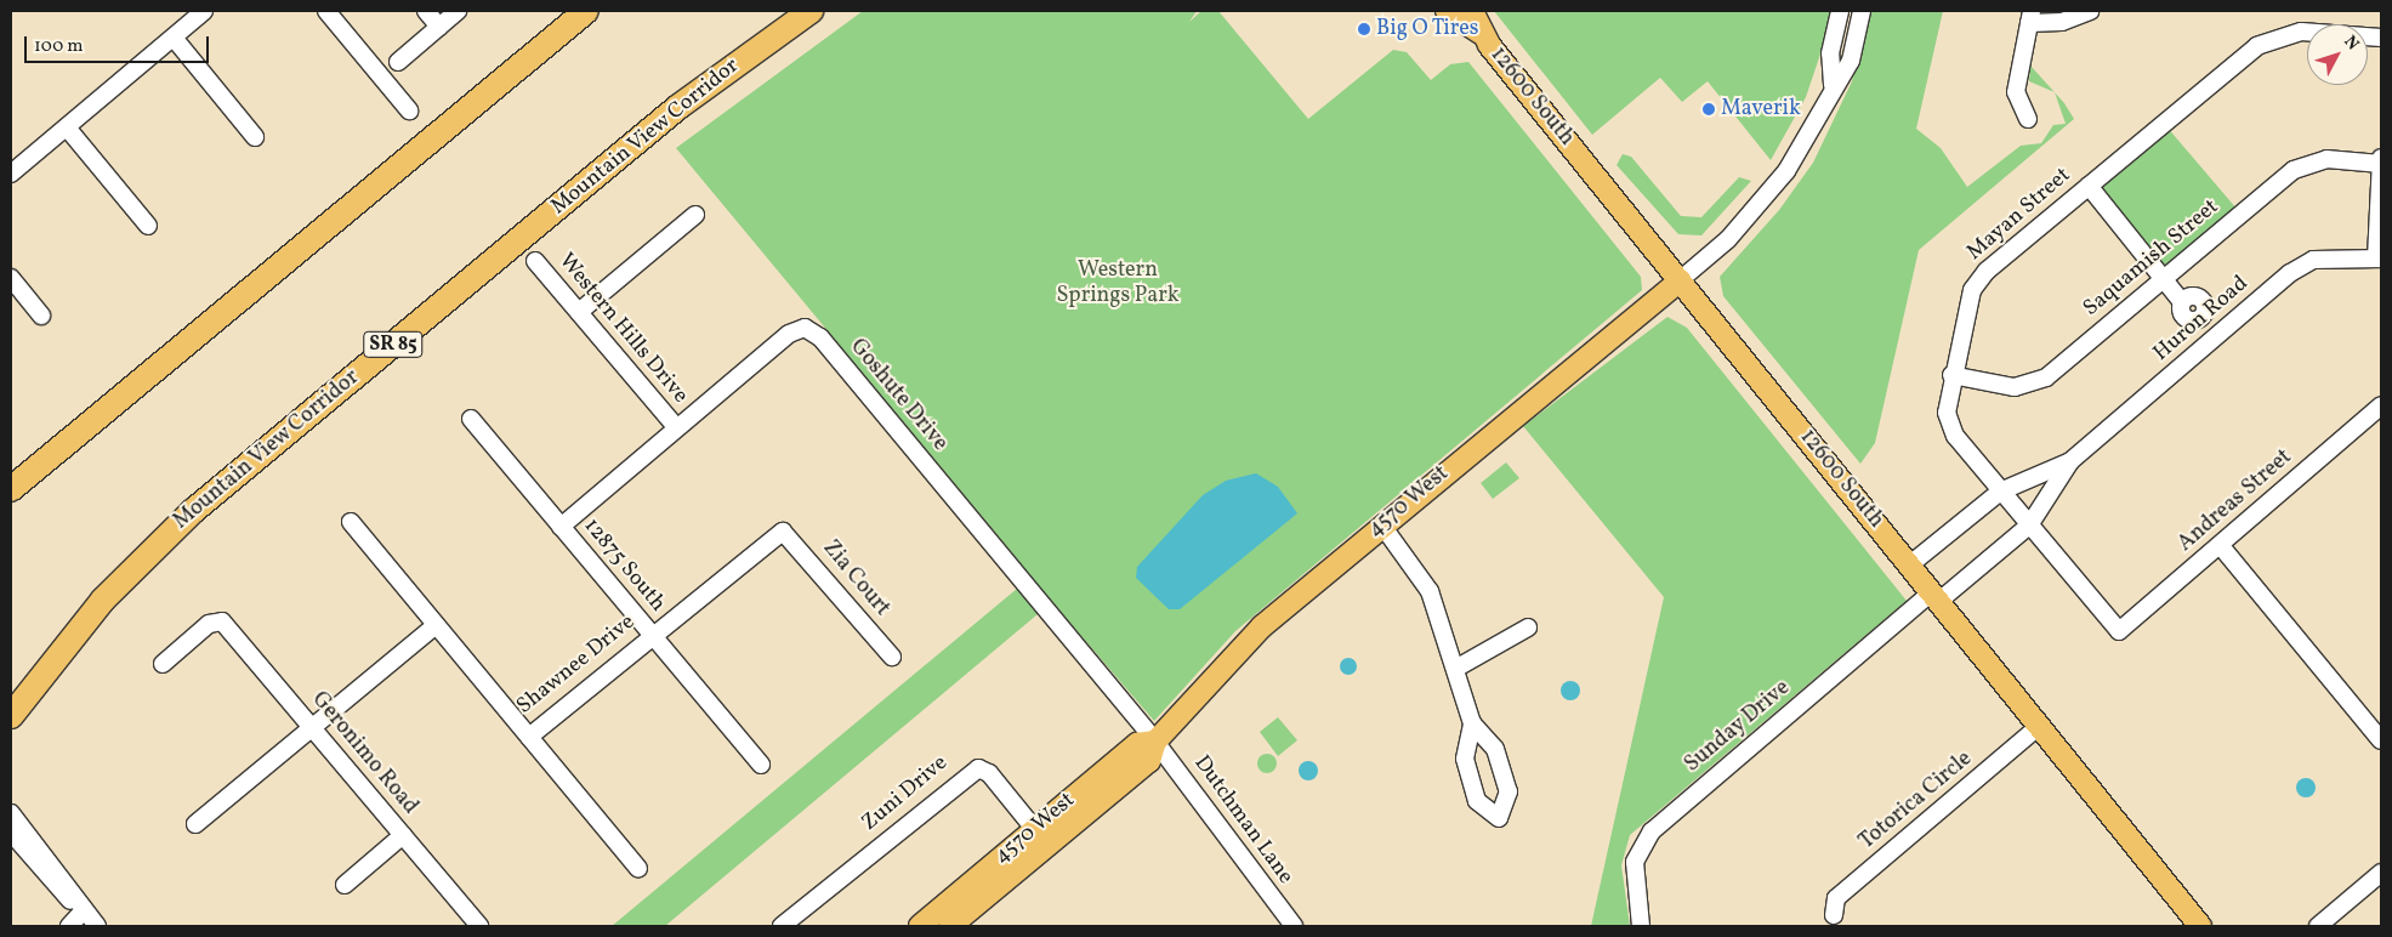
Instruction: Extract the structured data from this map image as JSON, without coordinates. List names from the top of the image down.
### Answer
{
  "streets": {
    "highway": ["Mountain View Corridor", "SR 85"],
    "main road": ["12600 South", "4570 West"],
    "street": [
      "Mayan Street",
      "Saquamish Street",
      "Huron Road",
      "Western Hills Drive",
      "Goshute Drive",
      "Andreas Street",
      "12875 South",
      "Zia Court",
      "Shawnee Drive",
      "Sunday Drive",
      "Geronimo Road",
      "Zuni Drive",
      "Totorica Circle",
      "Dutchman Lane"
    ]
  },
  "crossings": [
    ["12600 South", "Huron Road"],
    ["12600 South", "4570 West"],
    ["12600 South", "Sunday Drive"],
    ["12600 South", "Totorica Circle"],
    ["Mayan Street", "Saquamish Street"],
    ["Mayan Street", "Huron Road"],
    ["Mayan Street", "Andreas Street"],
    ["Huron Road", "Sunday Drive"],
    ["Western Hills Drive", "Goshute Drive"],
    ["Goshute Drive", "4570 West"],
    ["Goshute Drive", "12875 South"],
    ["Goshute Drive", "Dutchman Lane"],
    ["4570 West", "Zuni Drive"],
    ["4570 West", "Dutchman Lane"],
    ["12875 South", "Shawnee Drive"],
    ["Zia Court", "Shawnee Drive"]
  ],
  "parks": ["Western Springs Park"],
  "places": ["Big O Tires", "Maverik"],
  "scale_bar": "100 m",
  "north": "top right"
}
